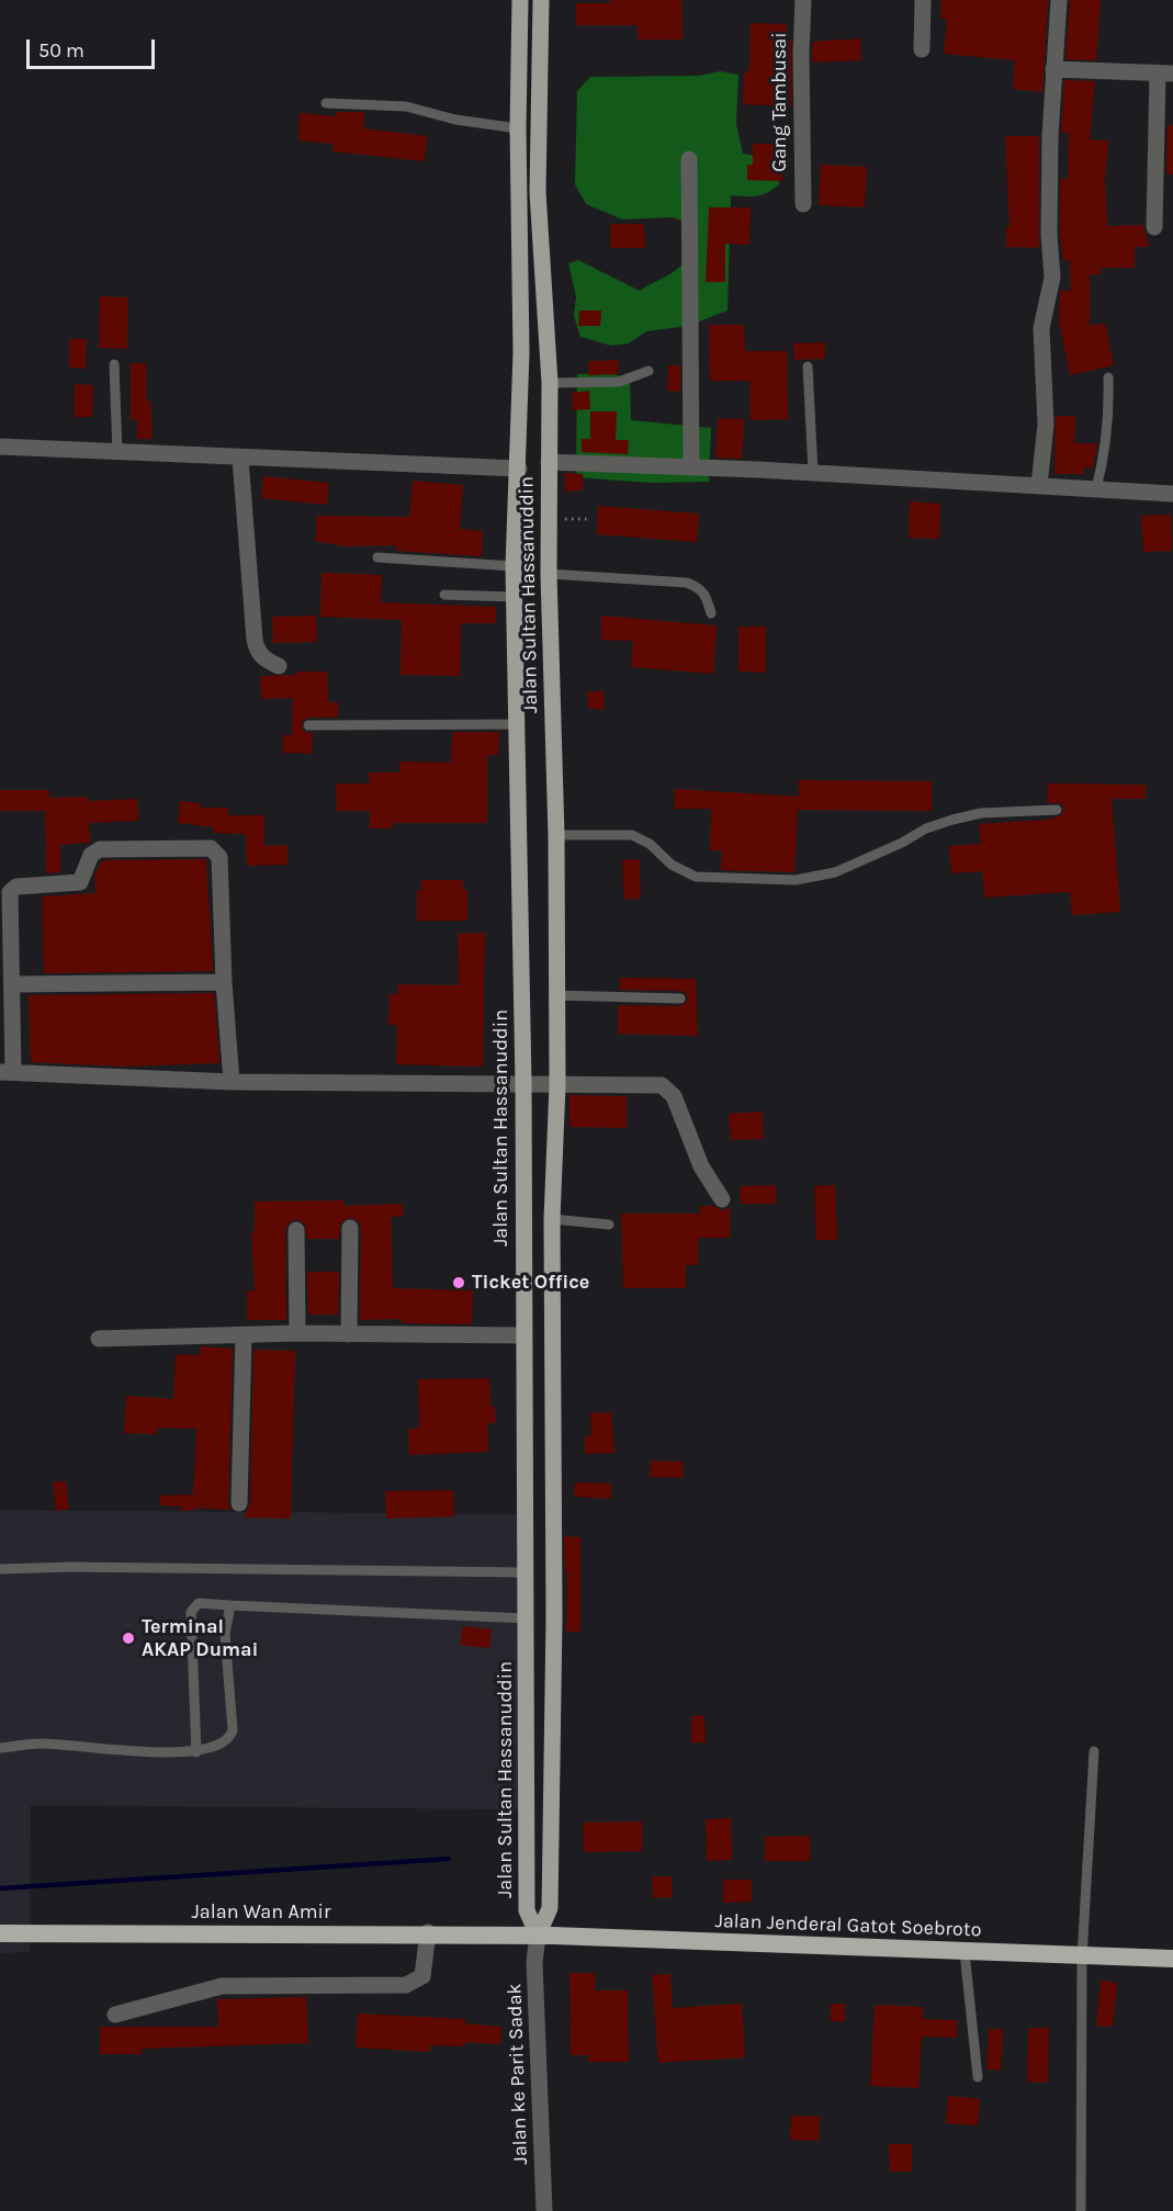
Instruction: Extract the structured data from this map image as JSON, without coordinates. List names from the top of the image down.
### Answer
{
  "streets": {
    "highway": ["Jalan Wan Amir", "Jalan Jenderal Gatot Soebroto"],
    "main road": ["Jalan Sultan Hassanuddin"],
    "street": ["Gang Tambusai", "Jalan ke Parit Sadak"]
  },
  "crossings": [
    ["Jalan Sultan Hassanuddin", "Jalan Wan Amir"],
    ["Jalan Sultan Hassanuddin", "Jalan Jenderal Gatot Soebroto"],
    ["Jalan Sultan Hassanuddin", "Jalan ke Parit Sadak"],
    ["Jalan Wan Amir", "Jalan Jenderal Gatot Soebroto"],
    ["Jalan Wan Amir", "Jalan ke Parit Sadak"],
    ["Jalan Jenderal Gatot Soebroto", "Jalan ke Parit Sadak"]
  ],
  "places": ["Ticket Office", "Terminal AKAP Dumai"],
  "scale_bar": "50 m"
}
